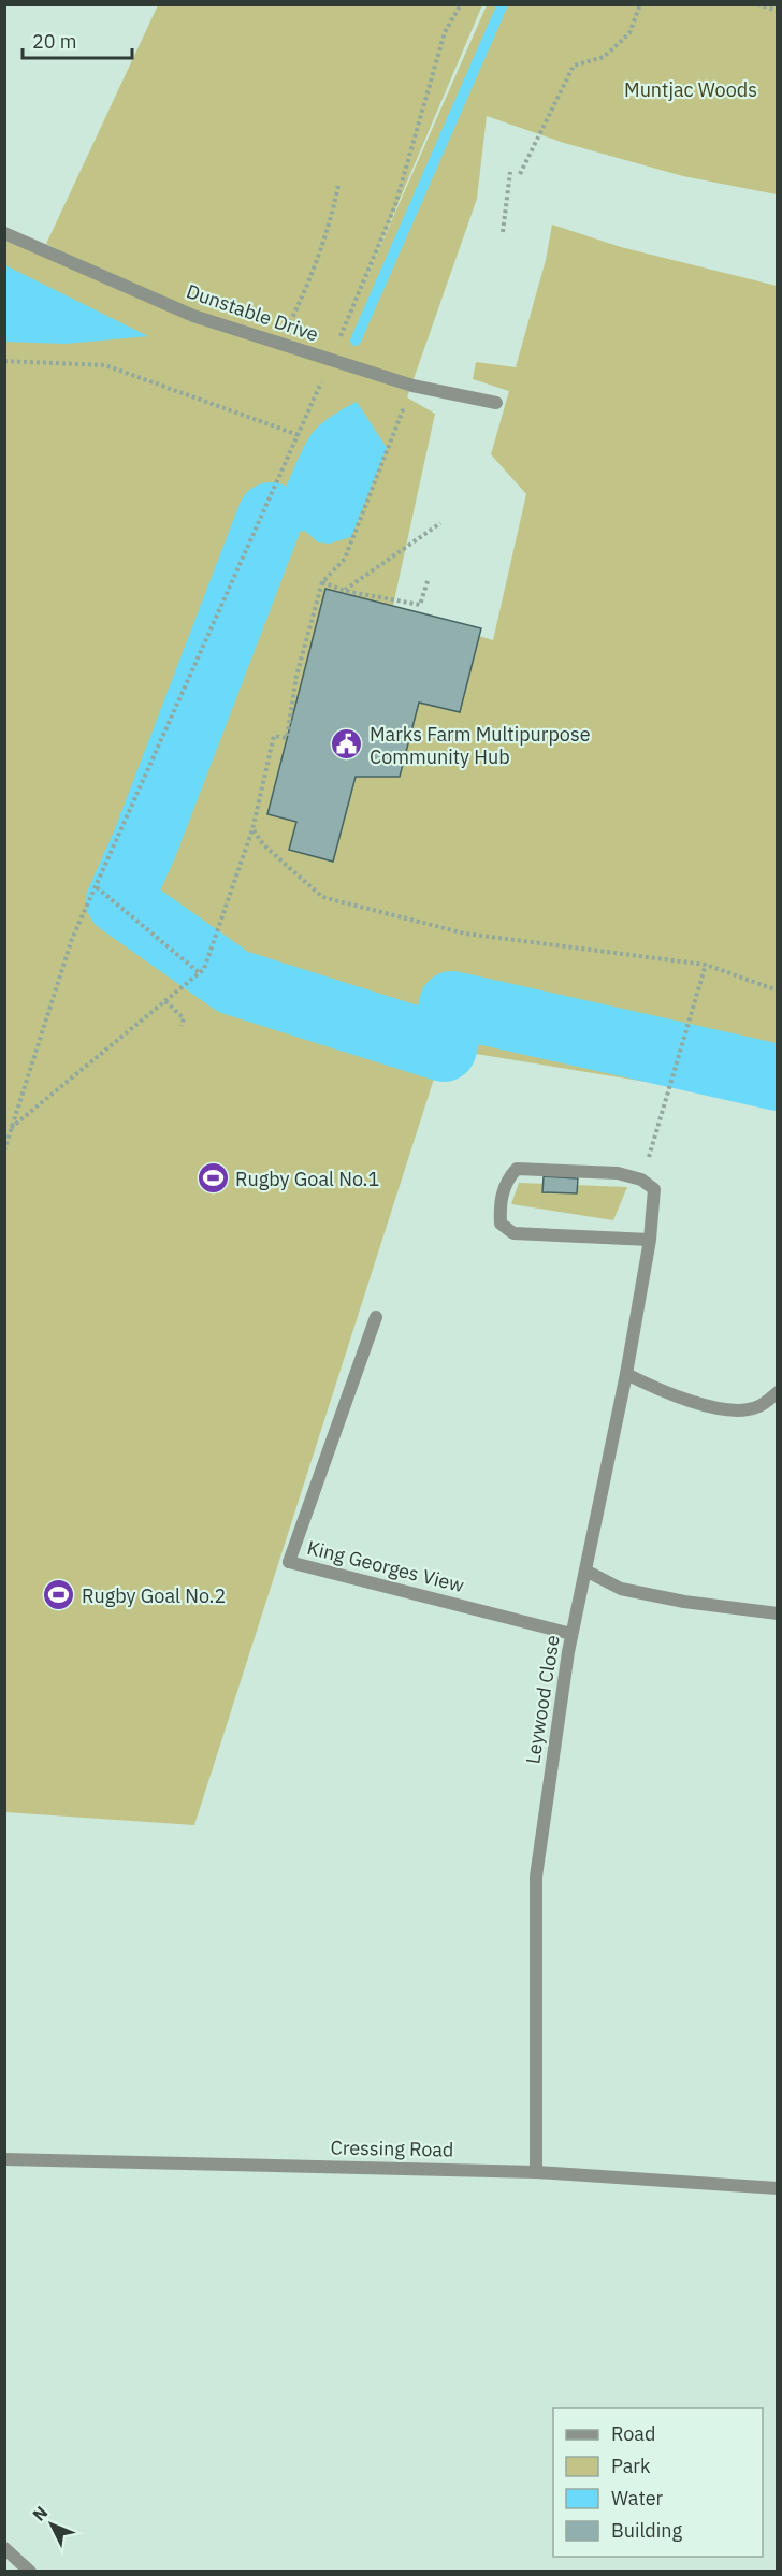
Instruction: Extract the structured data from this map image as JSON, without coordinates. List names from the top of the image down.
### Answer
{
  "streets": {
    "street": [
      "Dunstable Drive",
      "King Georges View",
      "Leywood Close",
      "Cressing Road"
    ]
  },
  "crossings": [
    ["King Georges View", "Leywood Close"],
    ["Leywood Close", "Cressing Road"]
  ],
  "parks": ["Muntjac Woods"],
  "places": {
    "public building": ["Marks Farm Multipurpose Community Hub"],
    "sports": ["Rugby Goal No.1", "Rugby Goal No.2"]
  },
  "legend": [
    "Road",
    "Park",
    "Water",
    "Building"
  ],
  "scale_bar": "20 m",
  "north": "top left"
}
